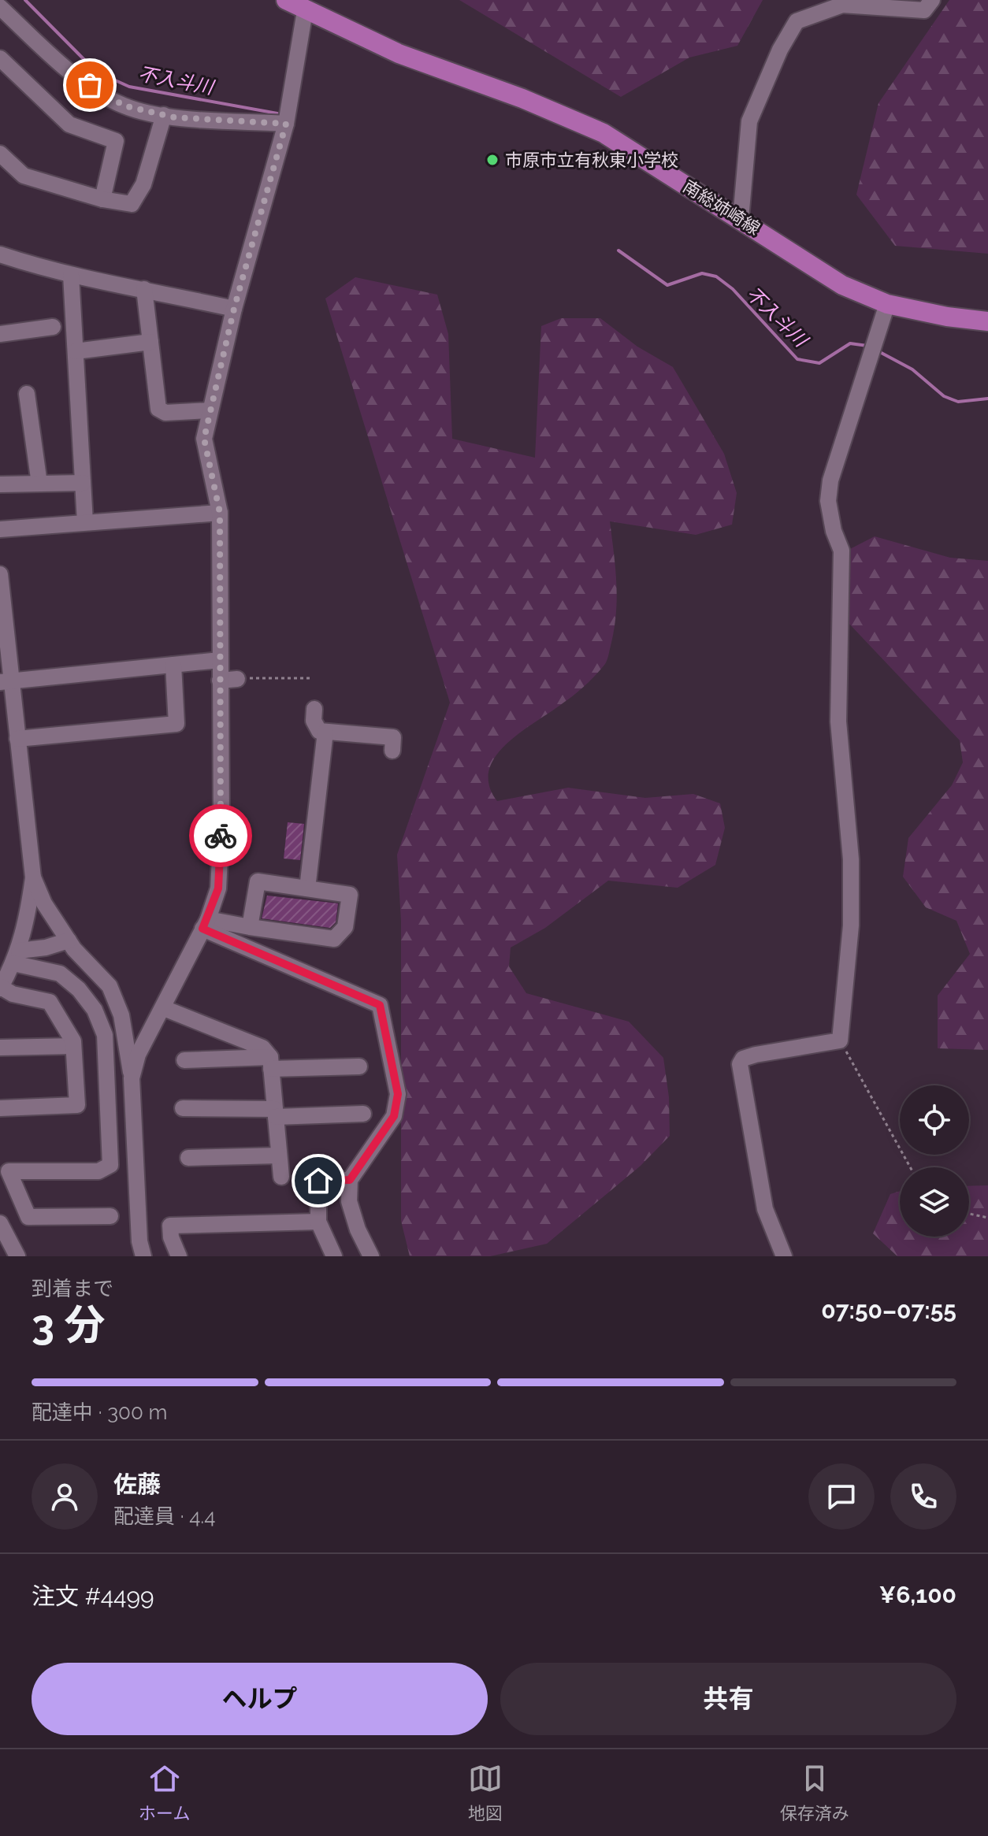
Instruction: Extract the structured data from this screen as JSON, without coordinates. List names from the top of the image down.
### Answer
{
  "streets": {
    "main road": ["南総姉崎線"]
  },
  "water": ["不入斗川"],
  "places": ["市原市立有秋東小学校"],
  "page": {
    "heading": ["3 分", "到着まで", "07:50–07:55"],
    "panel": [
      "佐藤",
      "配達員 · 4.4",
      "注文 #4499",
      "¥6,100"
    ],
    "bar": "配達中 · 300 m",
    "buttons": ["ヘルプ", "共有"],
    "tabs": ["ホーム", "地図", "保存済み"]
  }
}
